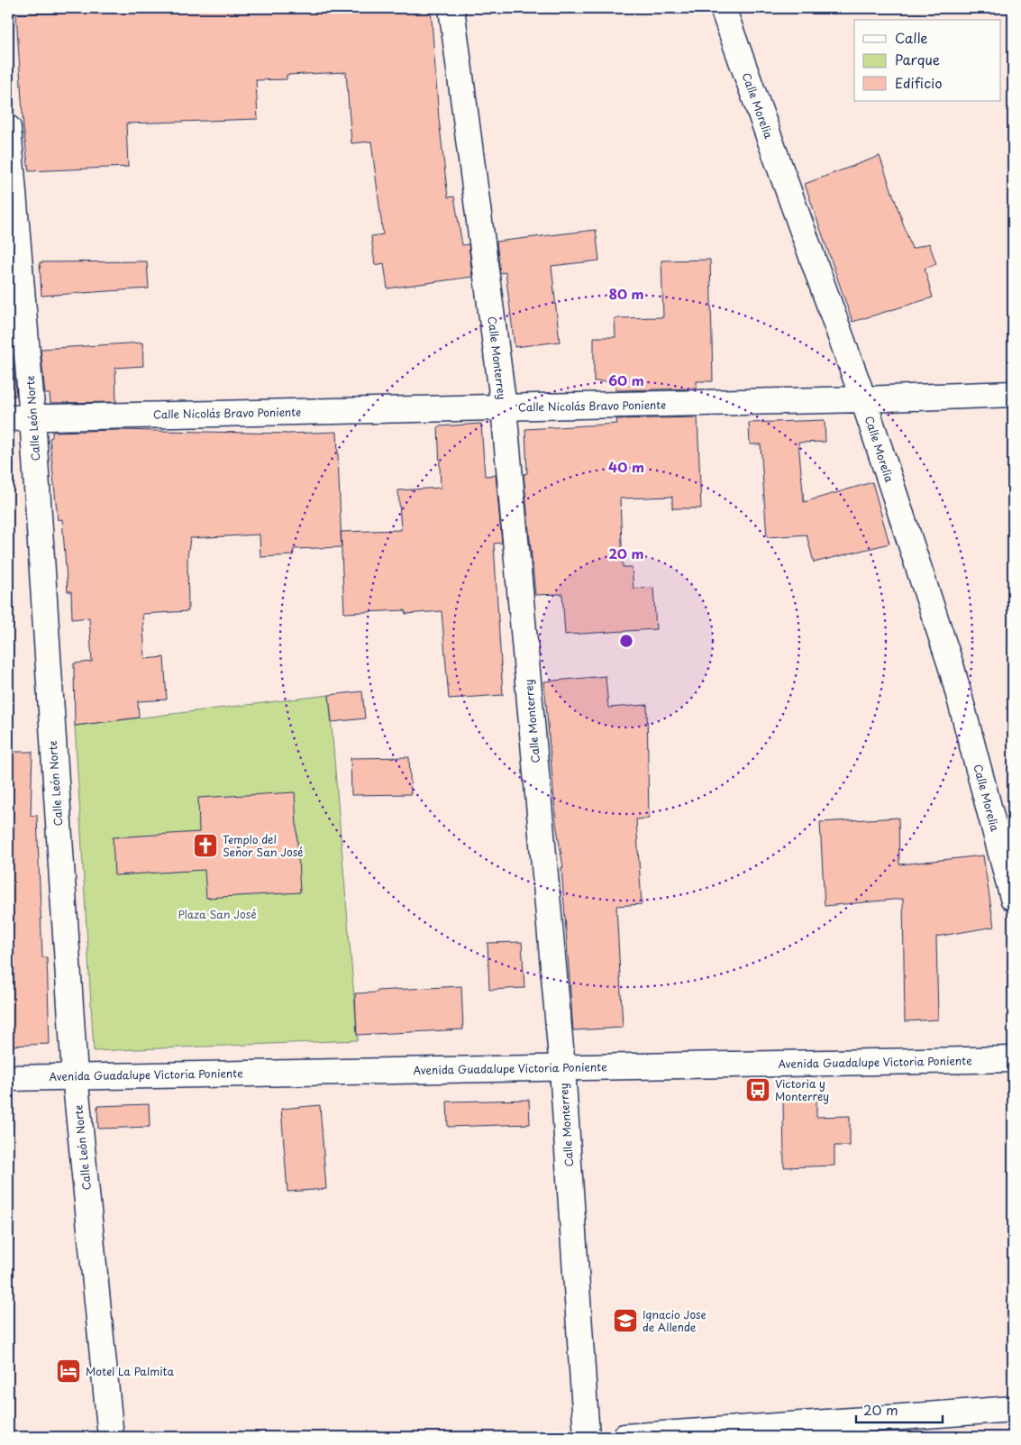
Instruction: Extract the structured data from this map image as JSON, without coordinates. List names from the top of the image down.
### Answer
{
  "streets": {
    "street": [
      "Calle Morelia",
      "Calle Monterrey",
      "Calle Nicolás Bravo Poniente",
      "Calle León Norte",
      "Avenida Guadalupe Victoria Poniente"
    ]
  },
  "crossings": [
    ["Calle Morelia", "Calle Nicolás Bravo Poniente"],
    ["Calle Monterrey", "Calle Nicolás Bravo Poniente"],
    ["Calle Monterrey", "Avenida Guadalupe Victoria Poniente"],
    ["Calle Nicolás Bravo Poniente", "Calle León Norte"],
    ["Calle León Norte", "Avenida Guadalupe Victoria Poniente"]
  ],
  "parks": ["Plaza San José"],
  "places": {
    "church": ["Templo del Señor San José"],
    "bus stop": ["Victoria y Monterrey"],
    "school or university": ["Ignacio Jose de Allende"],
    "hotel": ["Motel La Palmita"]
  },
  "legend": ["Calle", "Parque", "Edificio"],
  "scale_bar": "20 m",
  "rings": [
    "80 m",
    "60 m",
    "40 m",
    "20 m"
  ]
}
